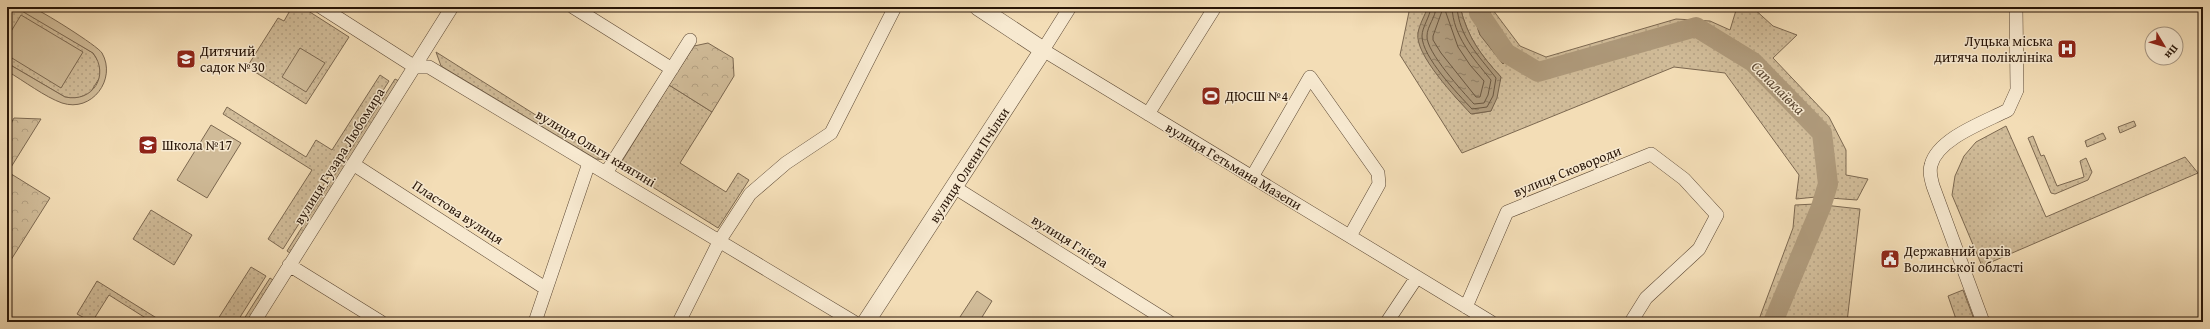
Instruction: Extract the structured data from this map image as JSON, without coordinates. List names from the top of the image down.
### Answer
{
  "streets": {
    "street": [
      "вулиця Ольги княгині",
      "вулиця Гузара Любомира",
      "вулиця Олени Пчілки",
      "вулиця Гетьмана Мазепи",
      "вулиця Сковороди",
      "Пластова вулиця",
      "вулиця Глієра"
    ]
  },
  "crossings": [
    ["вулиця Ольги княгині", "вулиця Гузара Любомира"],
    ["вулиця Гузара Любомира", "Пластова вулиця"],
    ["вулиця Олени Пчілки", "вулиця Гетьмана Мазепи"],
    ["вулиця Олени Пчілки", "вулиця Глієра"],
    ["вулиця Гетьмана Мазепи", "вулиця Сковороди"]
  ],
  "water": ["Сапалаївка"],
  "places": {
    "hospital": ["Луцька міська дитяча поліклініка"],
    "school or university": ["Дитячий садок №30", "Школа №17"],
    "sports": ["ДЮСШ №4"],
    "public building": ["Державний архів Волинської області"]
  },
  "north": "bottom right"
}
